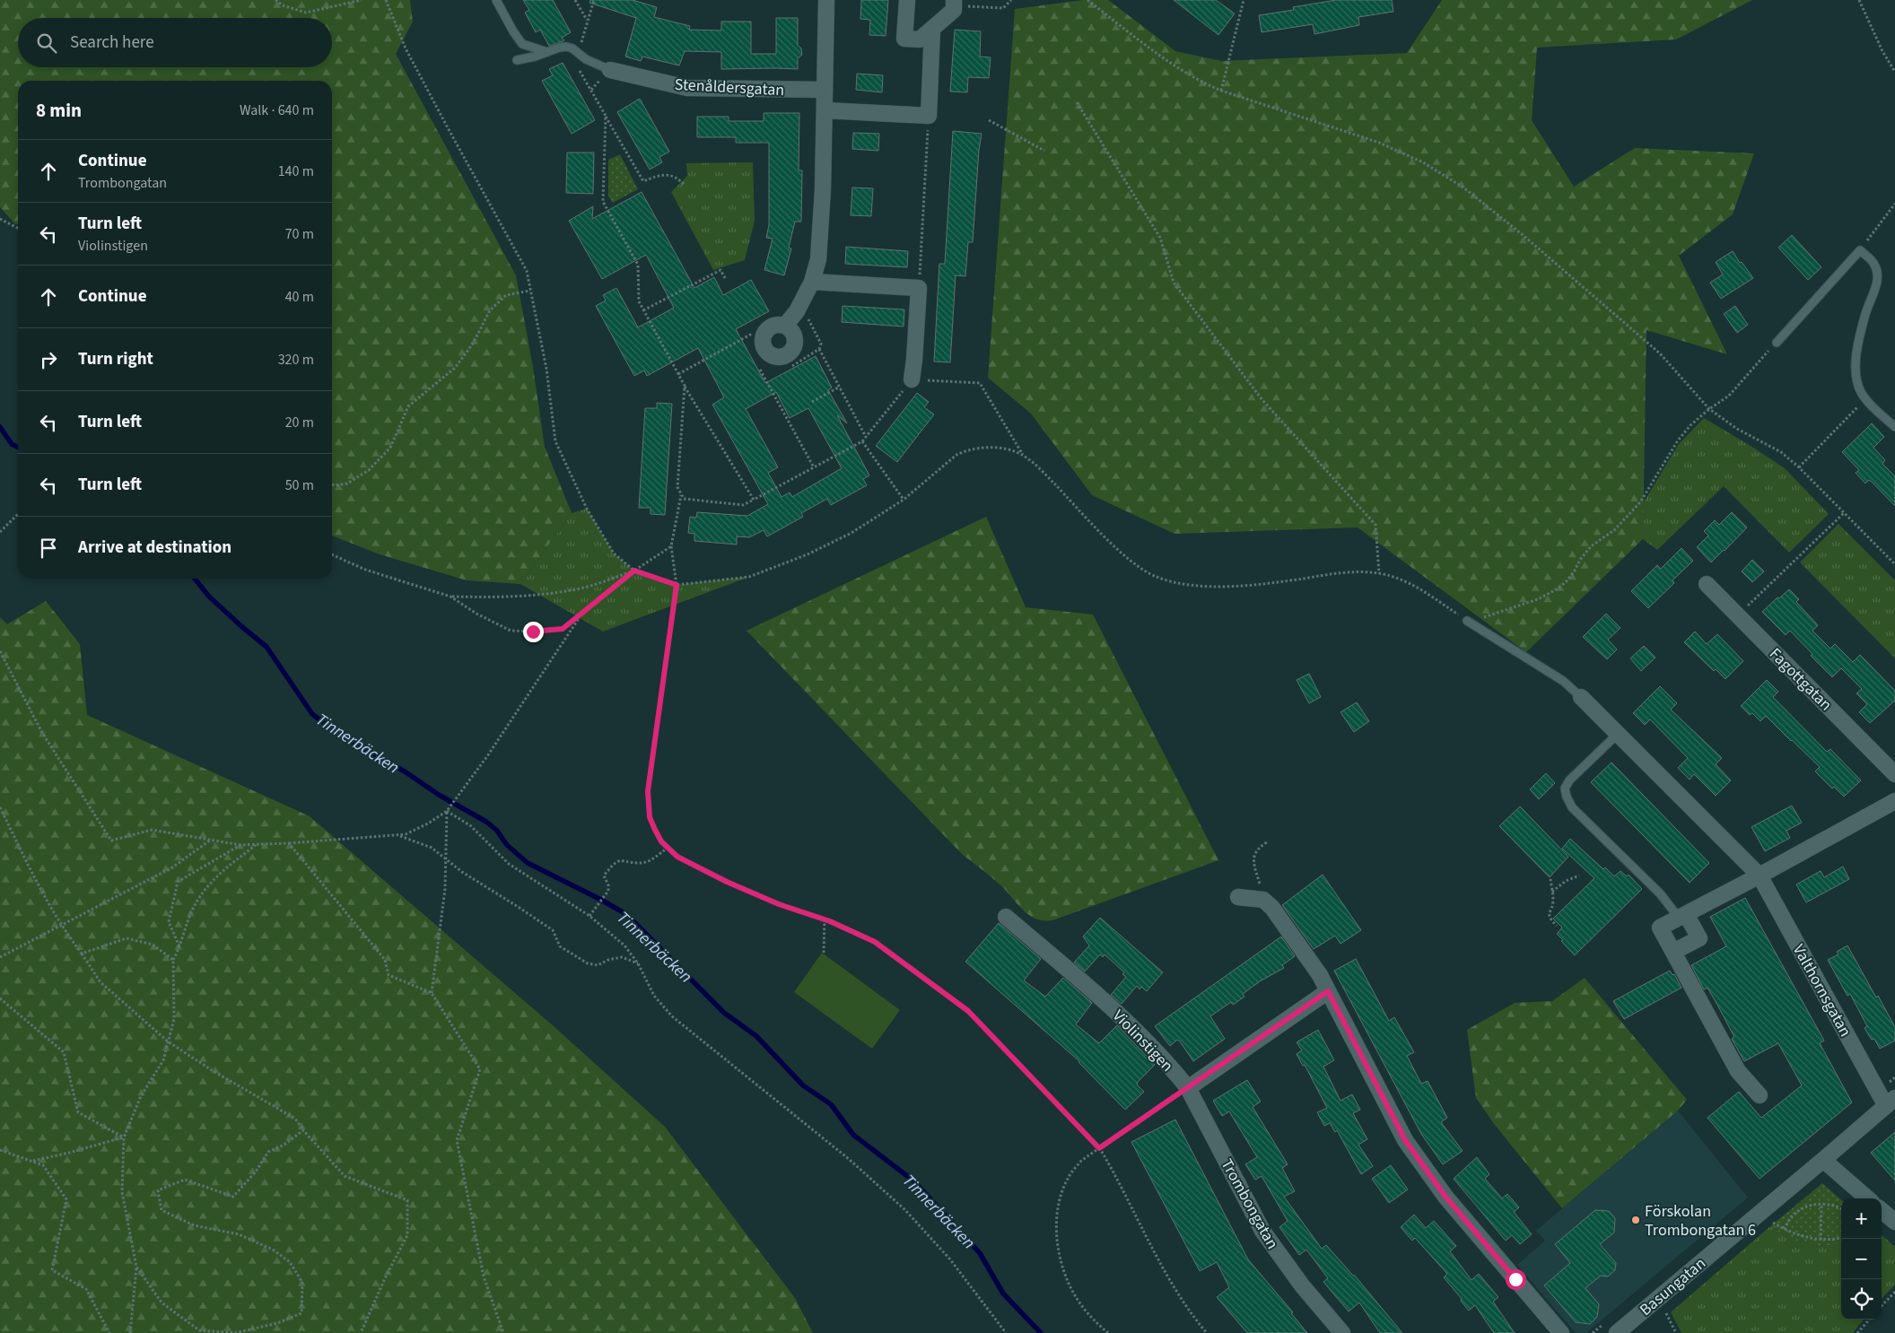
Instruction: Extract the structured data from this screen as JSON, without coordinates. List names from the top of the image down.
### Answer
{
  "streets": {
    "street": [
      "Stenåldersgatan",
      "Fagottgatan",
      "Valthornsgatan",
      "Violinstigen",
      "Trombongatan",
      "Basungatan"
    ]
  },
  "crossings": [
    ["Violinstigen", "Trombongatan"]
  ],
  "water": ["Tinnerbäcken"],
  "places": ["Förskolan Trombongatan 6"],
  "page": {
    "search": "Search here",
    "heading": ["8 min", "Walk · 640 m"],
    "list": [
      ["Continue", "Trombongatan", "140 m"],
      ["Turn left", "Violinstigen", "70 m"],
      ["Continue", "40 m"],
      ["Turn right", "320 m"],
      ["Turn left", "20 m"],
      ["Turn left", "50 m"],
      "Arrive at destination"
    ],
    "map_buttons": ["+", "−"]
  }
}
